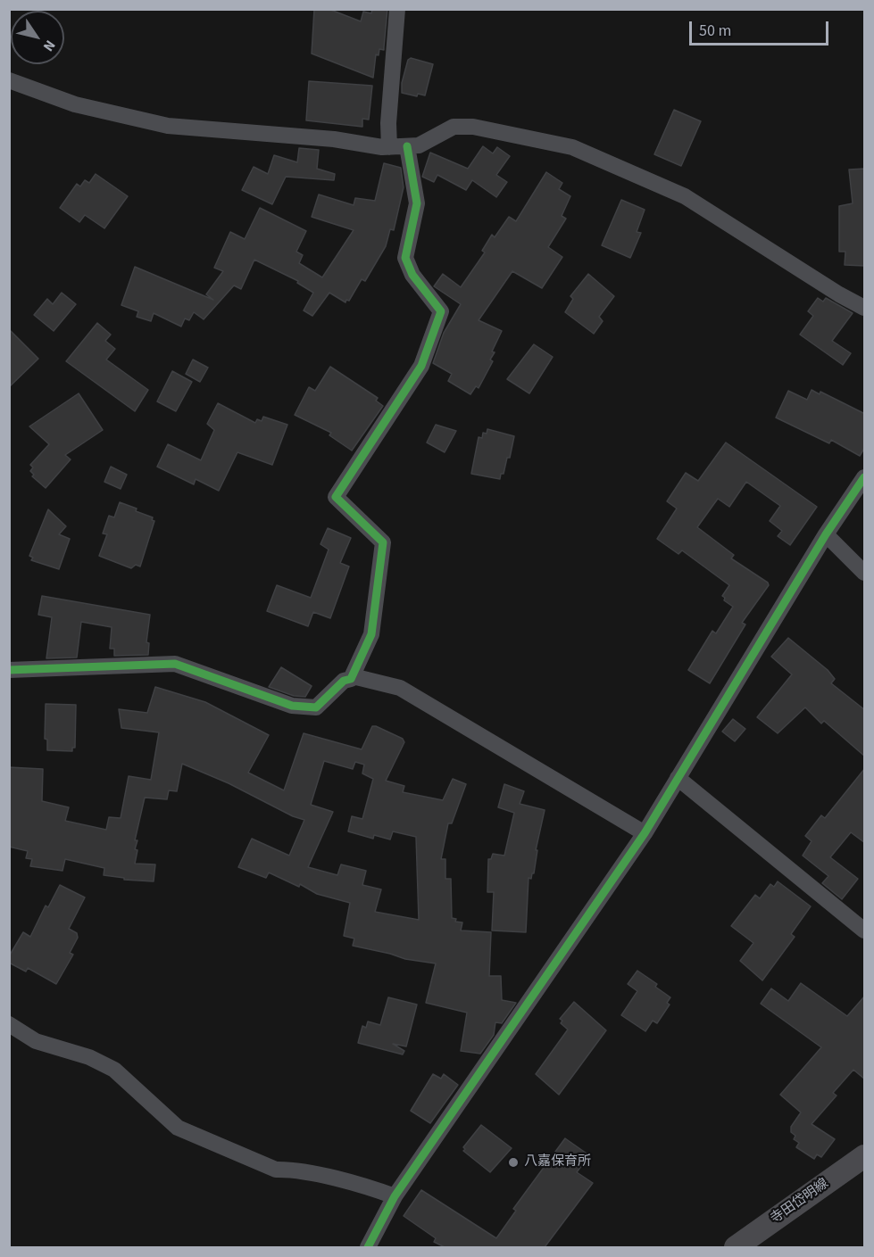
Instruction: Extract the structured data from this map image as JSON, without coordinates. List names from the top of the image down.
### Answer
{
  "streets": {
    "main road": ["寺田岱明線"]
  },
  "places": ["八嘉保育所"],
  "scale_bar": "50 m",
  "north": "bottom right"
}
